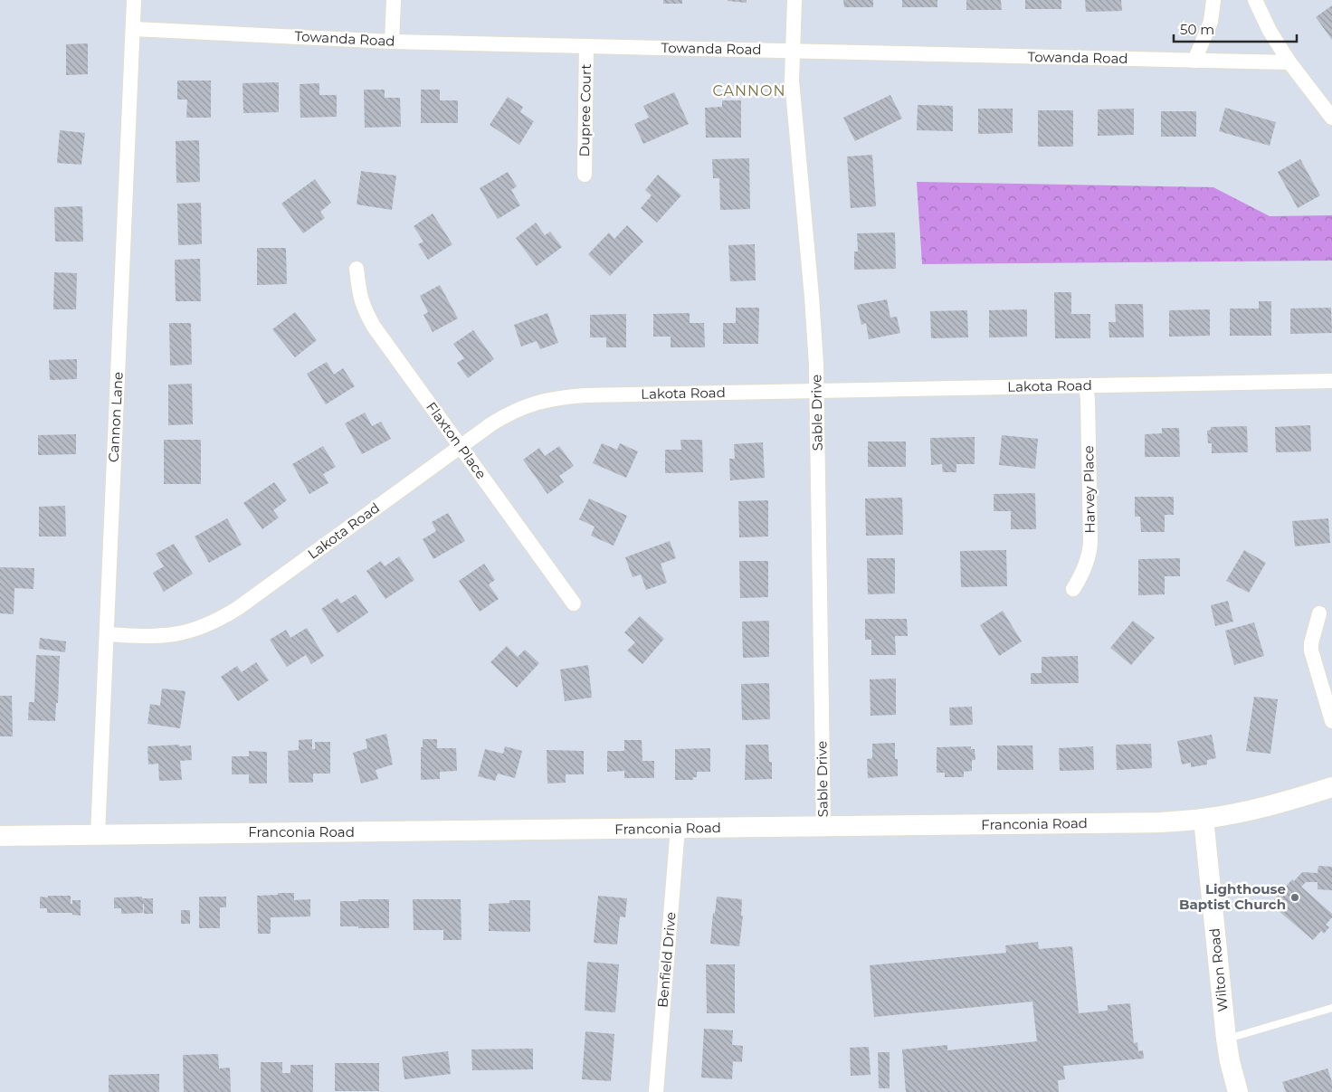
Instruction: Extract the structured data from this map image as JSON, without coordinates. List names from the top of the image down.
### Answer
{
  "streets": {
    "main road": ["Franconia Road", "Wilton Road"],
    "street": [
      "Towanda Road",
      "Dupree Court",
      "Lakota Road",
      "Sable Drive",
      "Cannon Lane",
      "Flaxton Place",
      "Harvey Place",
      "Benfield Drive"
    ]
  },
  "crossings": [
    ["Towanda Road", "Dupree Court"],
    ["Towanda Road", "Sable Drive"],
    ["Towanda Road", "Cannon Lane"],
    ["Lakota Road", "Sable Drive"],
    ["Lakota Road", "Cannon Lane"],
    ["Lakota Road", "Flaxton Place"],
    ["Lakota Road", "Harvey Place"],
    ["Sable Drive", "Franconia Road"],
    ["Cannon Lane", "Franconia Road"],
    ["Franconia Road", "Benfield Drive"],
    ["Franconia Road", "Wilton Road"]
  ],
  "districts": ["CANNON"],
  "places": ["Lighthouse Baptist Church"],
  "scale_bar": "50 m"
}
